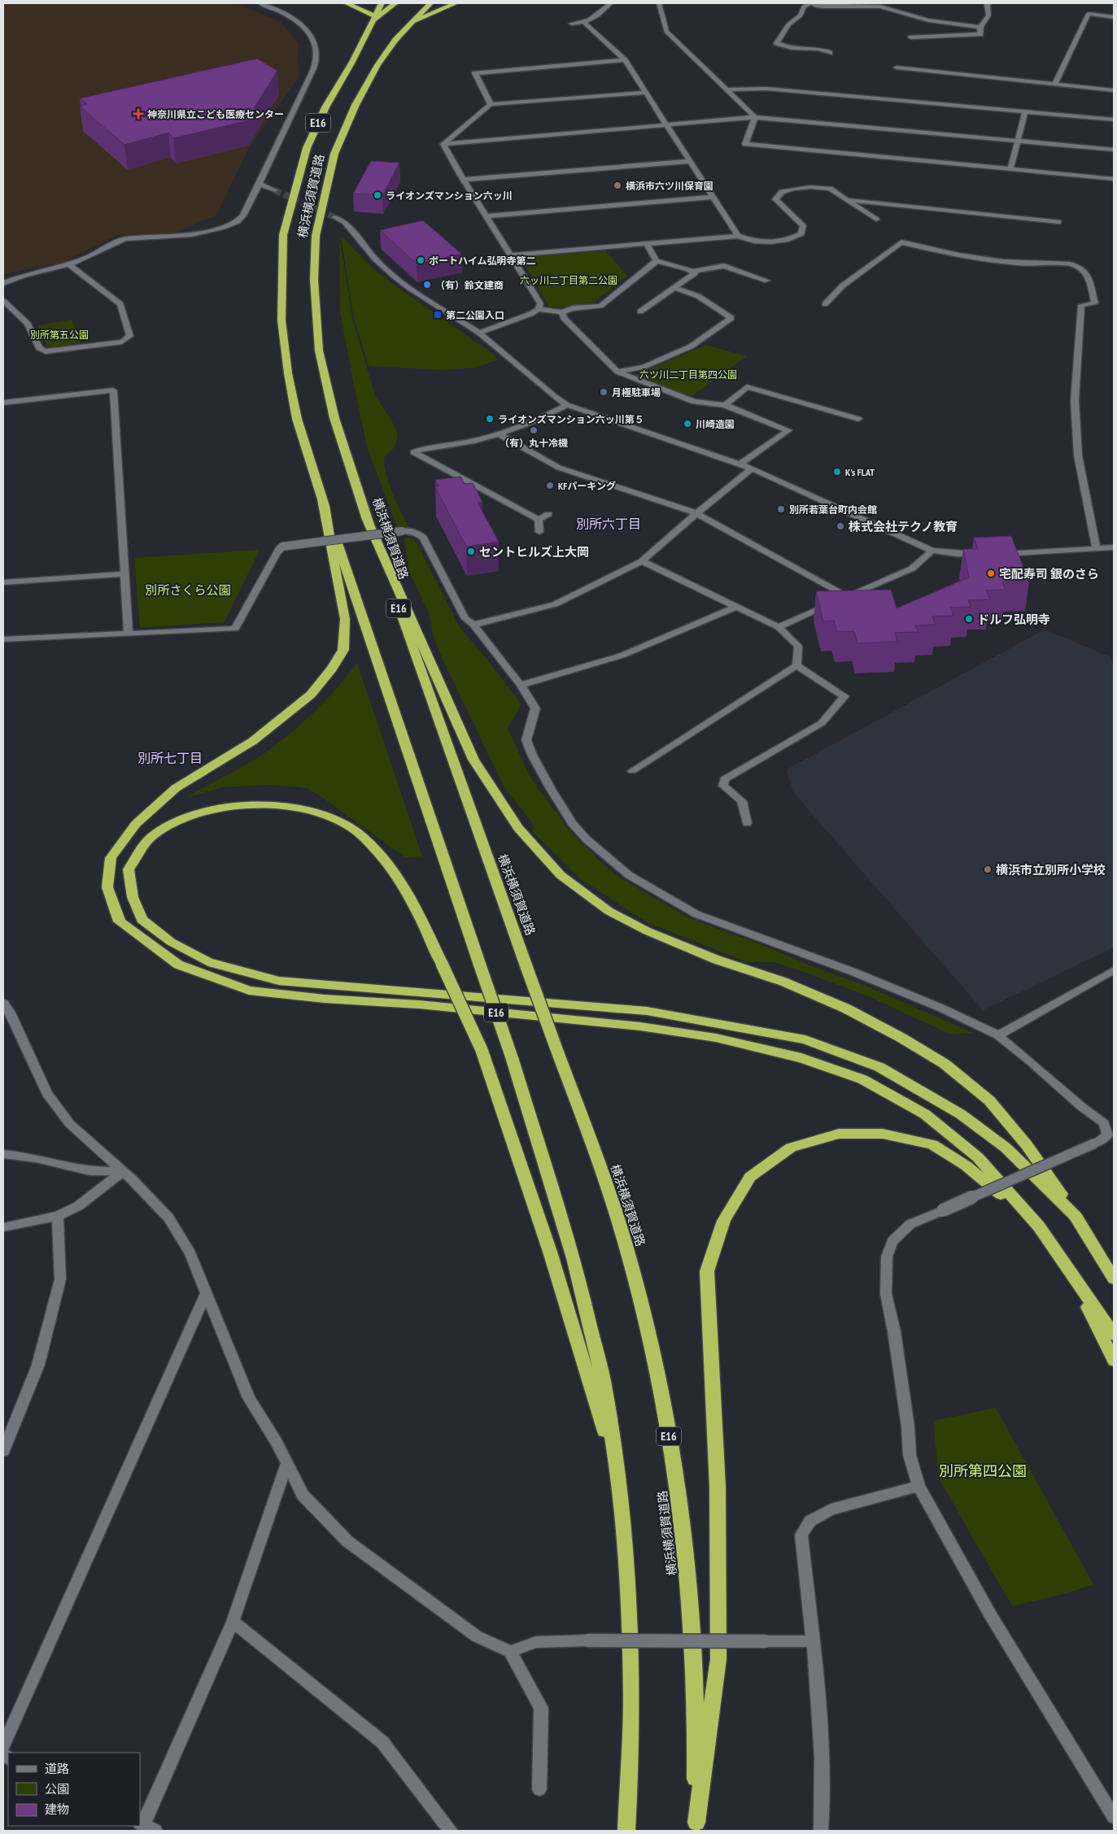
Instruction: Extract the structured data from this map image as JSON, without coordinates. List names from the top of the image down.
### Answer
{
  "streets": {
    "highway": ["E16", "横浜横須賀道路"]
  },
  "districts": ["別所六丁目", "別所七丁目"],
  "parks": [
    "六ッ川二丁目第二公園",
    "別所第五公園",
    "六ツ川二丁目第四公園",
    "別所さくら公園",
    "別所第四公園"
  ],
  "places": {
    "health": ["神奈川県立こども医療センター"],
    "other": [
      "横浜市六ツ川保育園",
      "ライオンズマンション六ッ川",
      "ポートハイム弘明寺第二",
      "（有）鈴文建商",
      "月極駐車場",
      "ライオンズマンション六ッ川第５",
      "川崎造園",
      "（有）丸十冷機",
      "K's FLAT",
      "KFパーキング",
      "別所若葉台町内会館",
      "株式会社テクノ教育",
      "セントヒルズ上大岡",
      "宅配寿司 銀のさら",
      "ドルフ弘明寺",
      "横浜市立別所小学校"
    ],
    "transit": ["第二公園入口"]
  },
  "legend": ["道路", "公園", "建物"]
}
